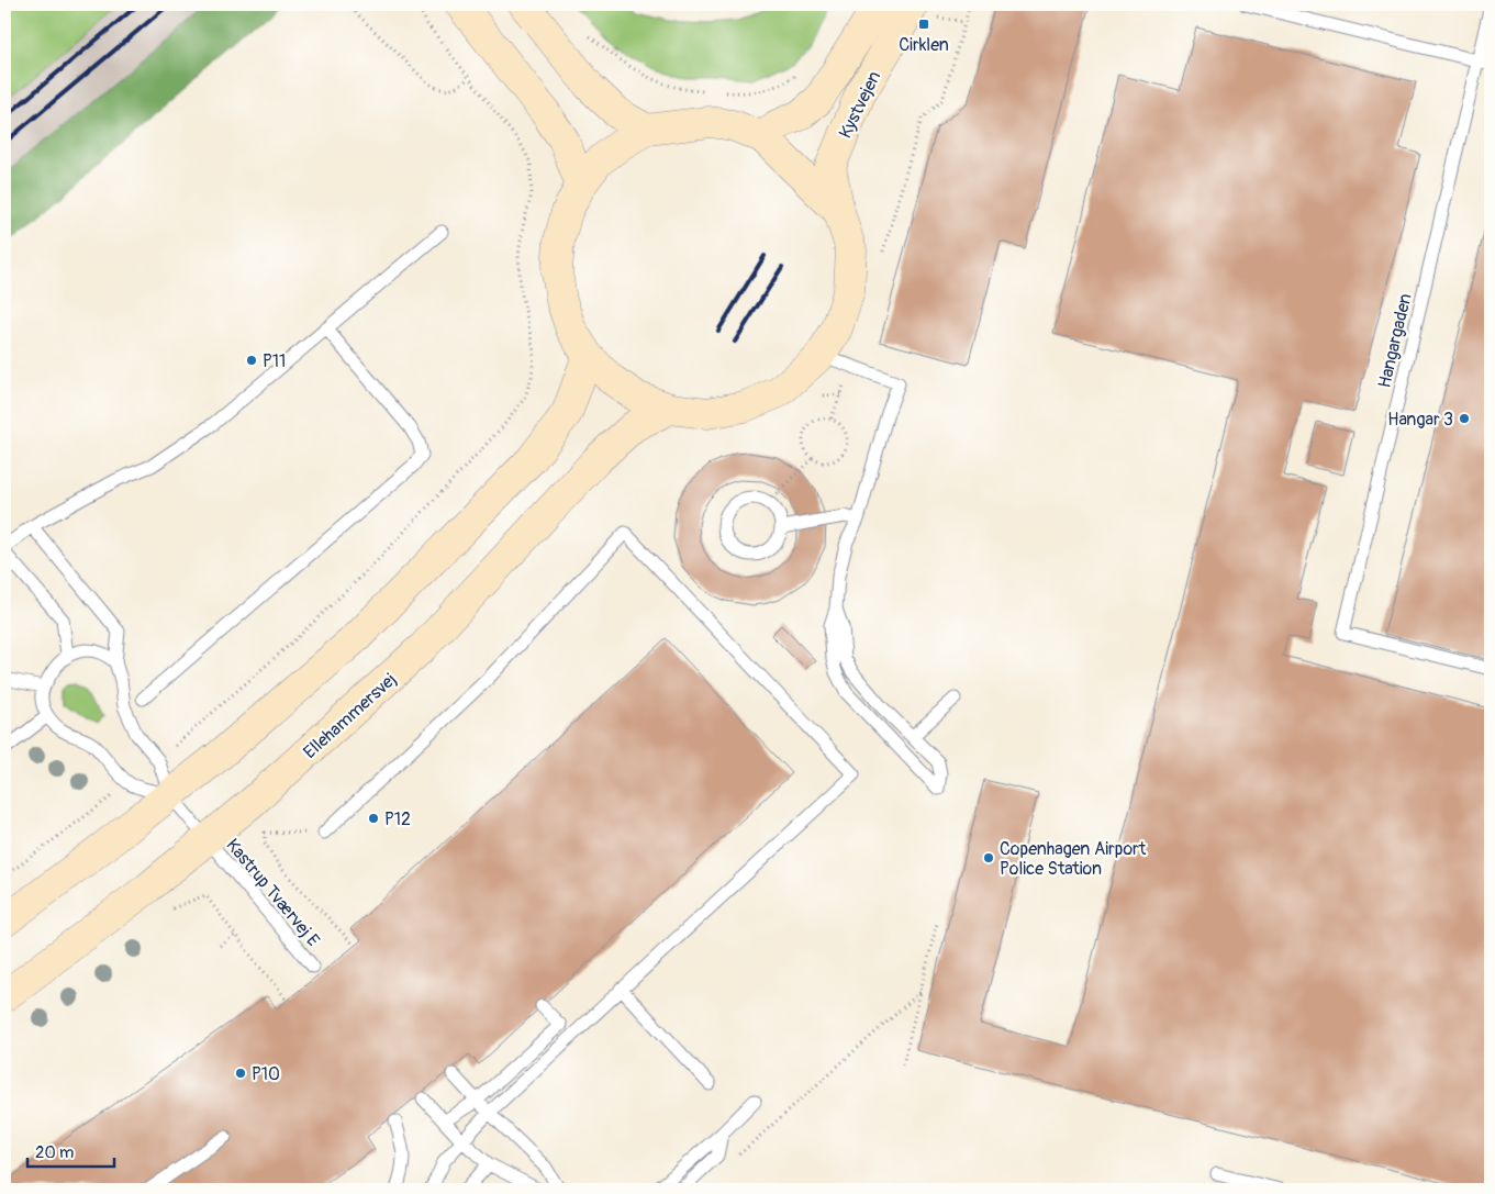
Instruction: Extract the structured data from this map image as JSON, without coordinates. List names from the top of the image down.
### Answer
{
  "streets": {
    "street": ["Kystvejen", "Ellehammersvej"],
    "lane": ["Hangargaden", "Kastrup Tværvej E"]
  },
  "crossings": [
    ["Kystvejen", "Ellehammersvej"],
    ["Ellehammersvej", "Kastrup Tværvej E"]
  ],
  "places": {
    "transit": ["Cirklen"],
    "other": [
      "P11",
      "Hangar 3",
      "P12",
      "Copenhagen Airport Police Station",
      "P10"
    ]
  },
  "scale_bar": "20 m"
}
